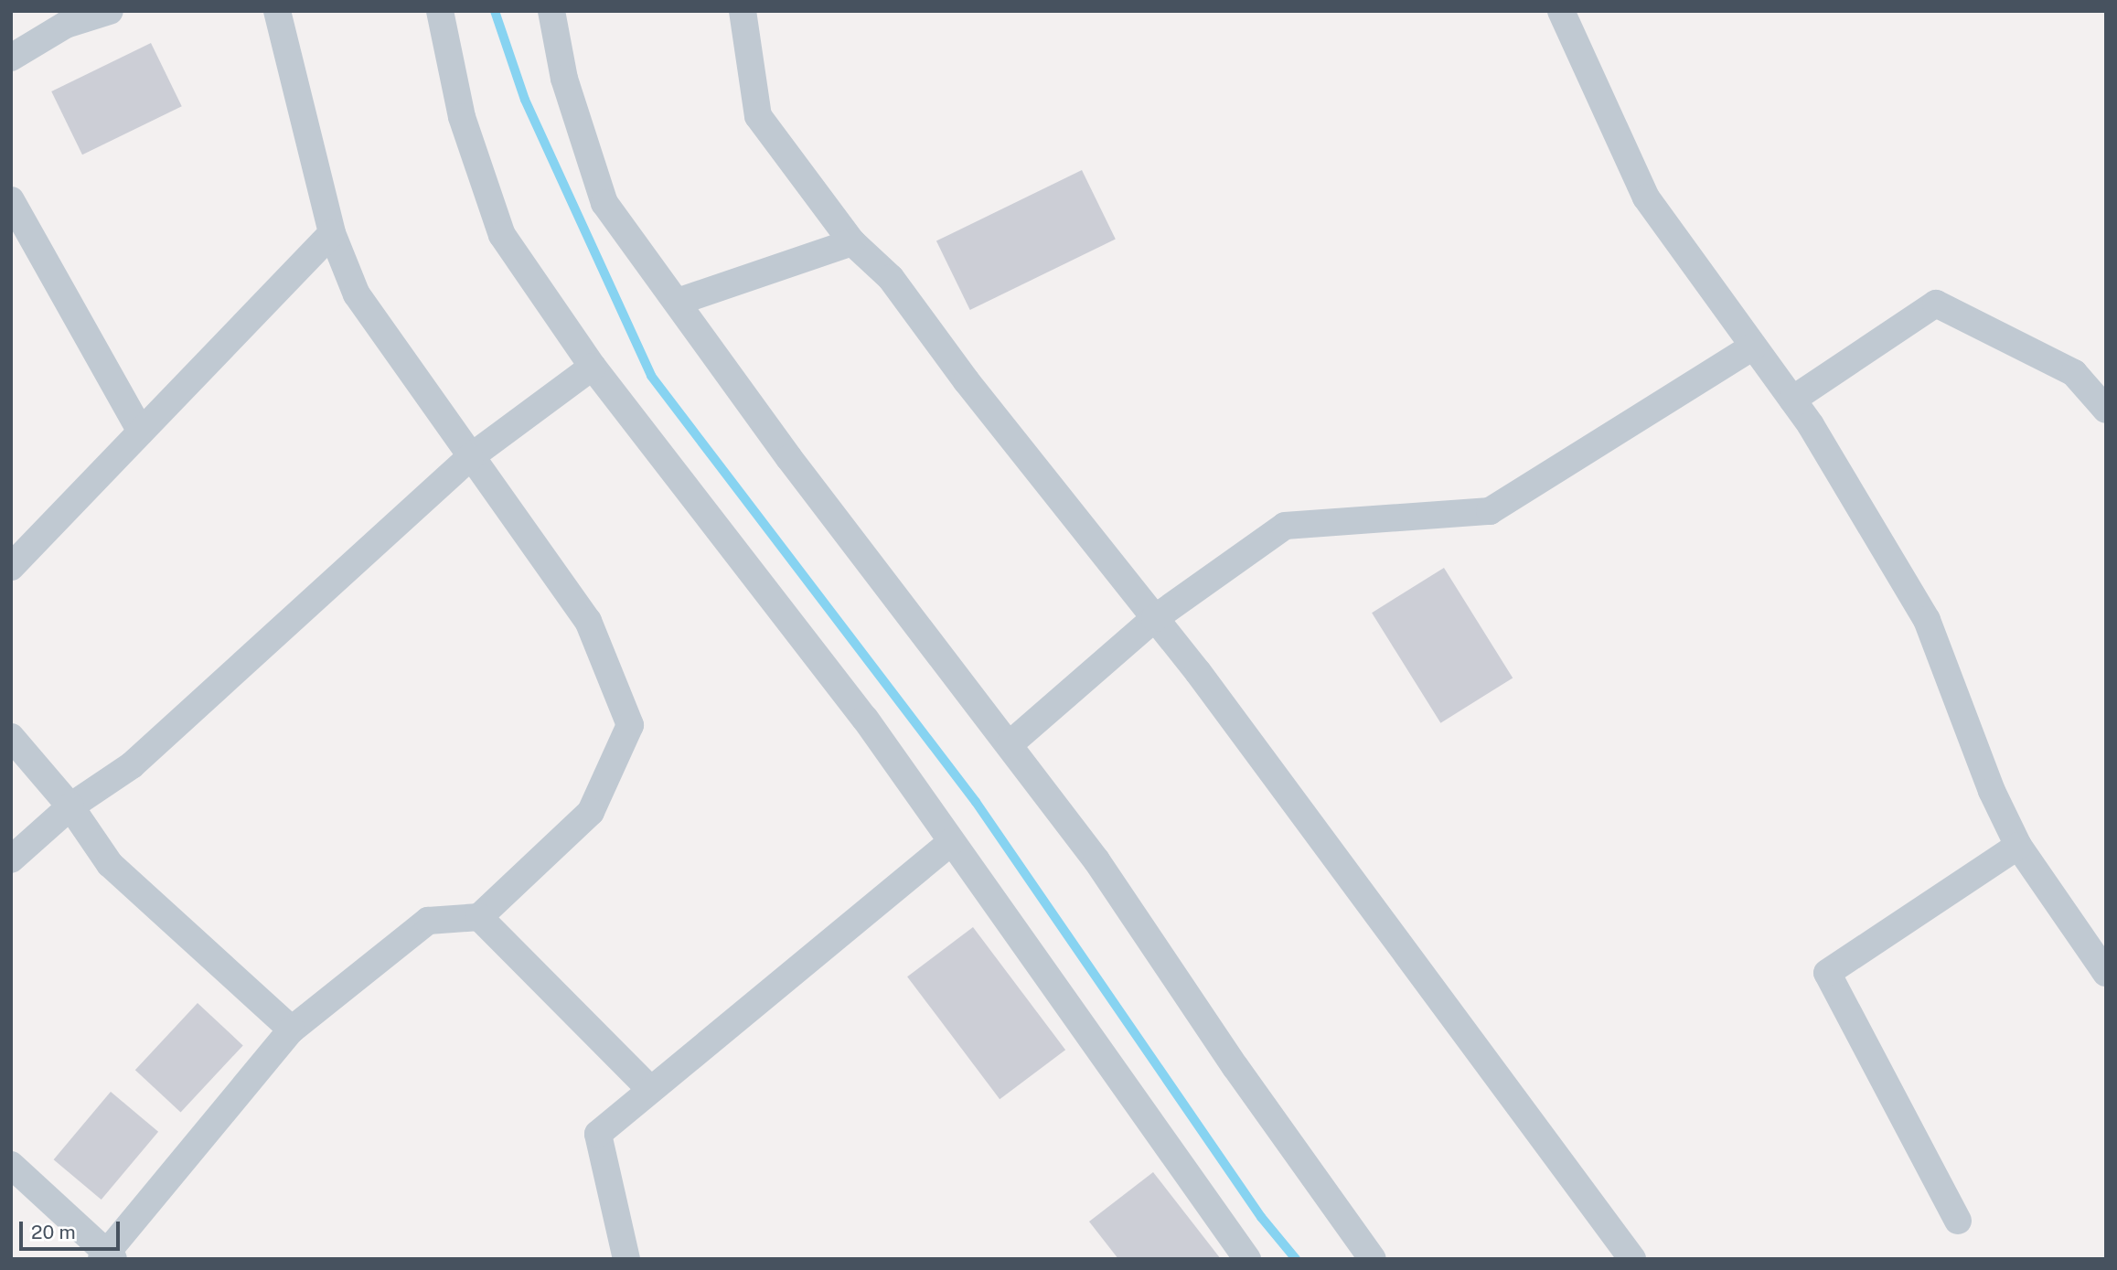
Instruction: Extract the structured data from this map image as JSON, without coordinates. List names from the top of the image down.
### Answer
{
  "scale_bar": "20 m"
}
